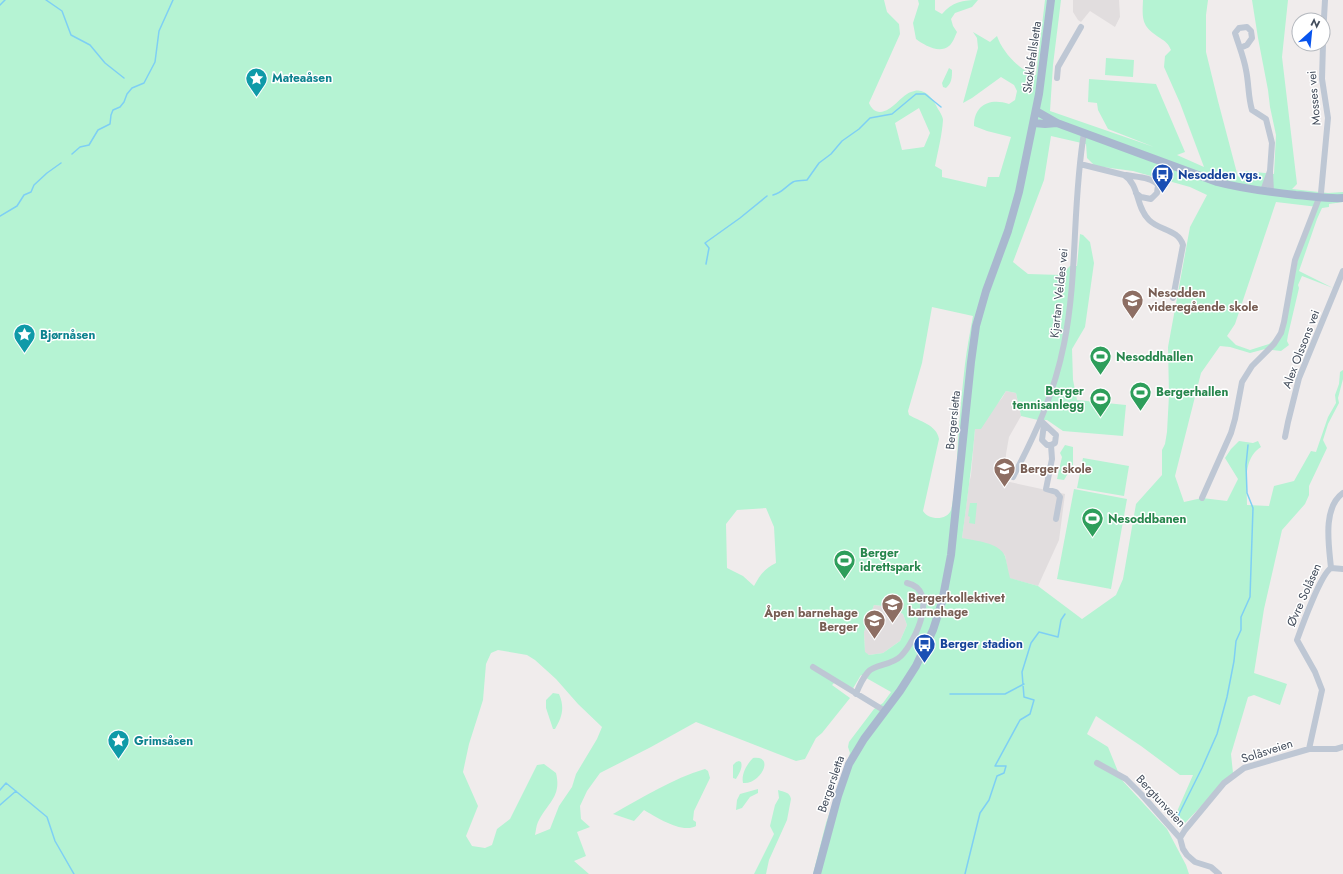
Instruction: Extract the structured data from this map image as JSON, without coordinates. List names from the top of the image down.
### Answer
{
  "streets": {
    "main road": ["Skoklefallsletta", "Bergersletta"],
    "street": [
      "Mosses vei",
      "Kjartan Veldes vei",
      "Alex Olssons vei",
      "Øvre Solåsen",
      "Solåsveien",
      "Bergtunveien"
    ]
  },
  "crossings": [
    ["Skoklefallsletta", "Bergersletta"],
    ["Øvre Solåsen", "Solåsveien"],
    ["Solåsveien", "Bergtunveien"]
  ],
  "places": {
    "place": ["Mateaåsen", "Bjørnåsen", "Grimsåsen"],
    "bus stop": ["Nesodden vgs.", "Berger stadion"],
    "school or university": [
      "Nesodden videregående skole",
      "Berger skole",
      "Bergerkollektivet barnehage",
      "Åpen barnehage Berger"
    ],
    "sports": [
      "Nesoddhallen",
      "Bergerhallen",
      "Berger tennisanlegg",
      "Nesoddbanen",
      "Berger idrettspark"
    ]
  },
  "north": "top right"
}
